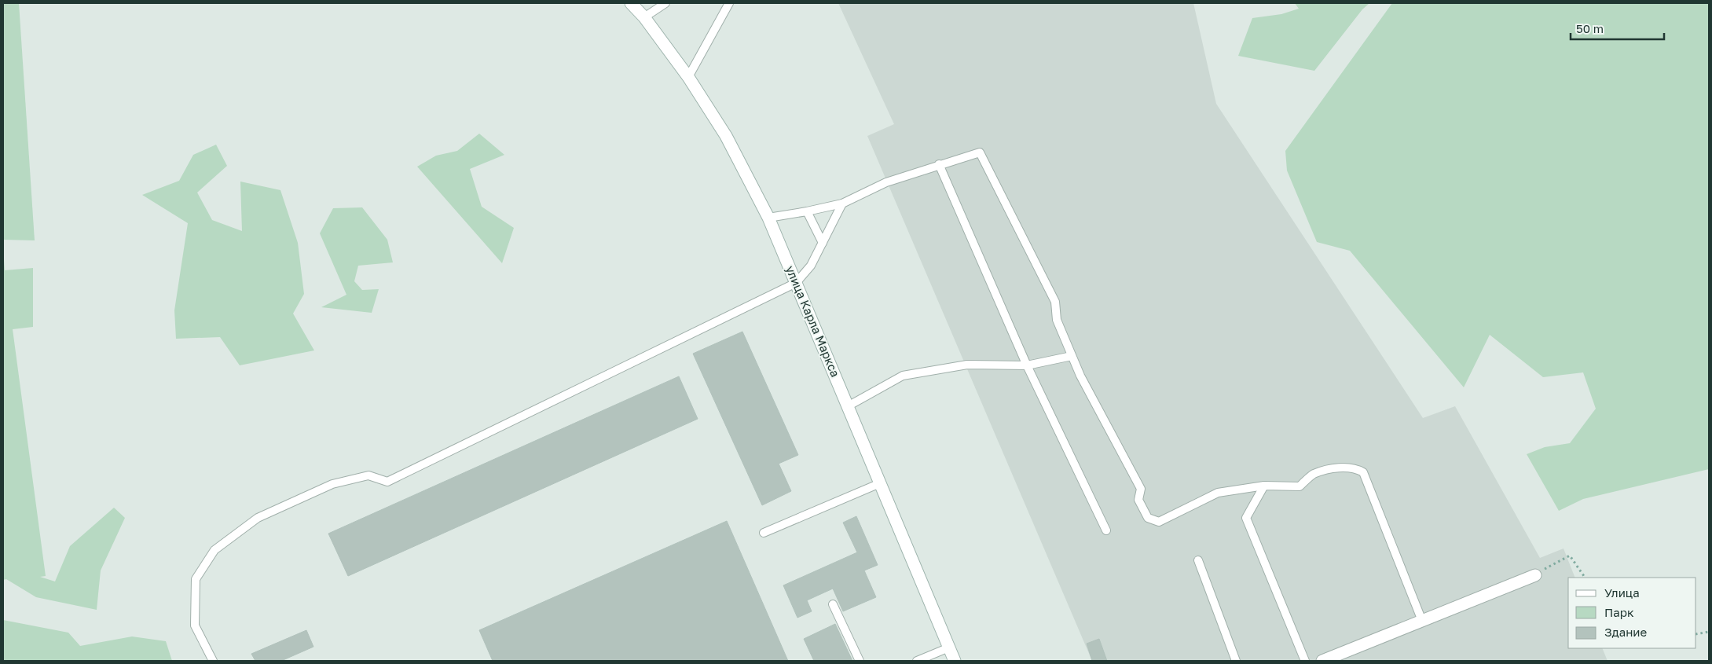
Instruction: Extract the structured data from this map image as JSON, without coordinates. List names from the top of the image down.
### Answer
{
  "streets": {
    "main road": ["улица Карла Маркса"]
  },
  "legend": ["Улица", "Парк", "Здание"],
  "scale_bar": "50 m"
}
